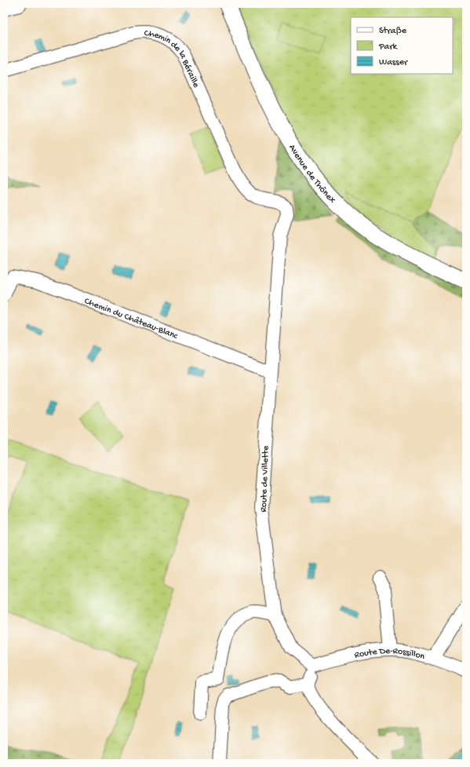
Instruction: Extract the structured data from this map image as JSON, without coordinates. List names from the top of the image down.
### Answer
{
  "streets": {
    "main road": ["Avenue de Thônex"],
    "street": [
      "Chemin de la Béraille",
      "Chemin du Château-Blanc",
      "Route de Villette",
      "Route De-Rossillon"
    ]
  },
  "crossings": [
    ["Chemin de la Béraille", "Route de Villette"],
    ["Chemin du Château-Blanc", "Route de Villette"],
    ["Route de Villette", "Route De-Rossillon"]
  ],
  "legend": ["Straße", "Park", "Wasser"]
}
